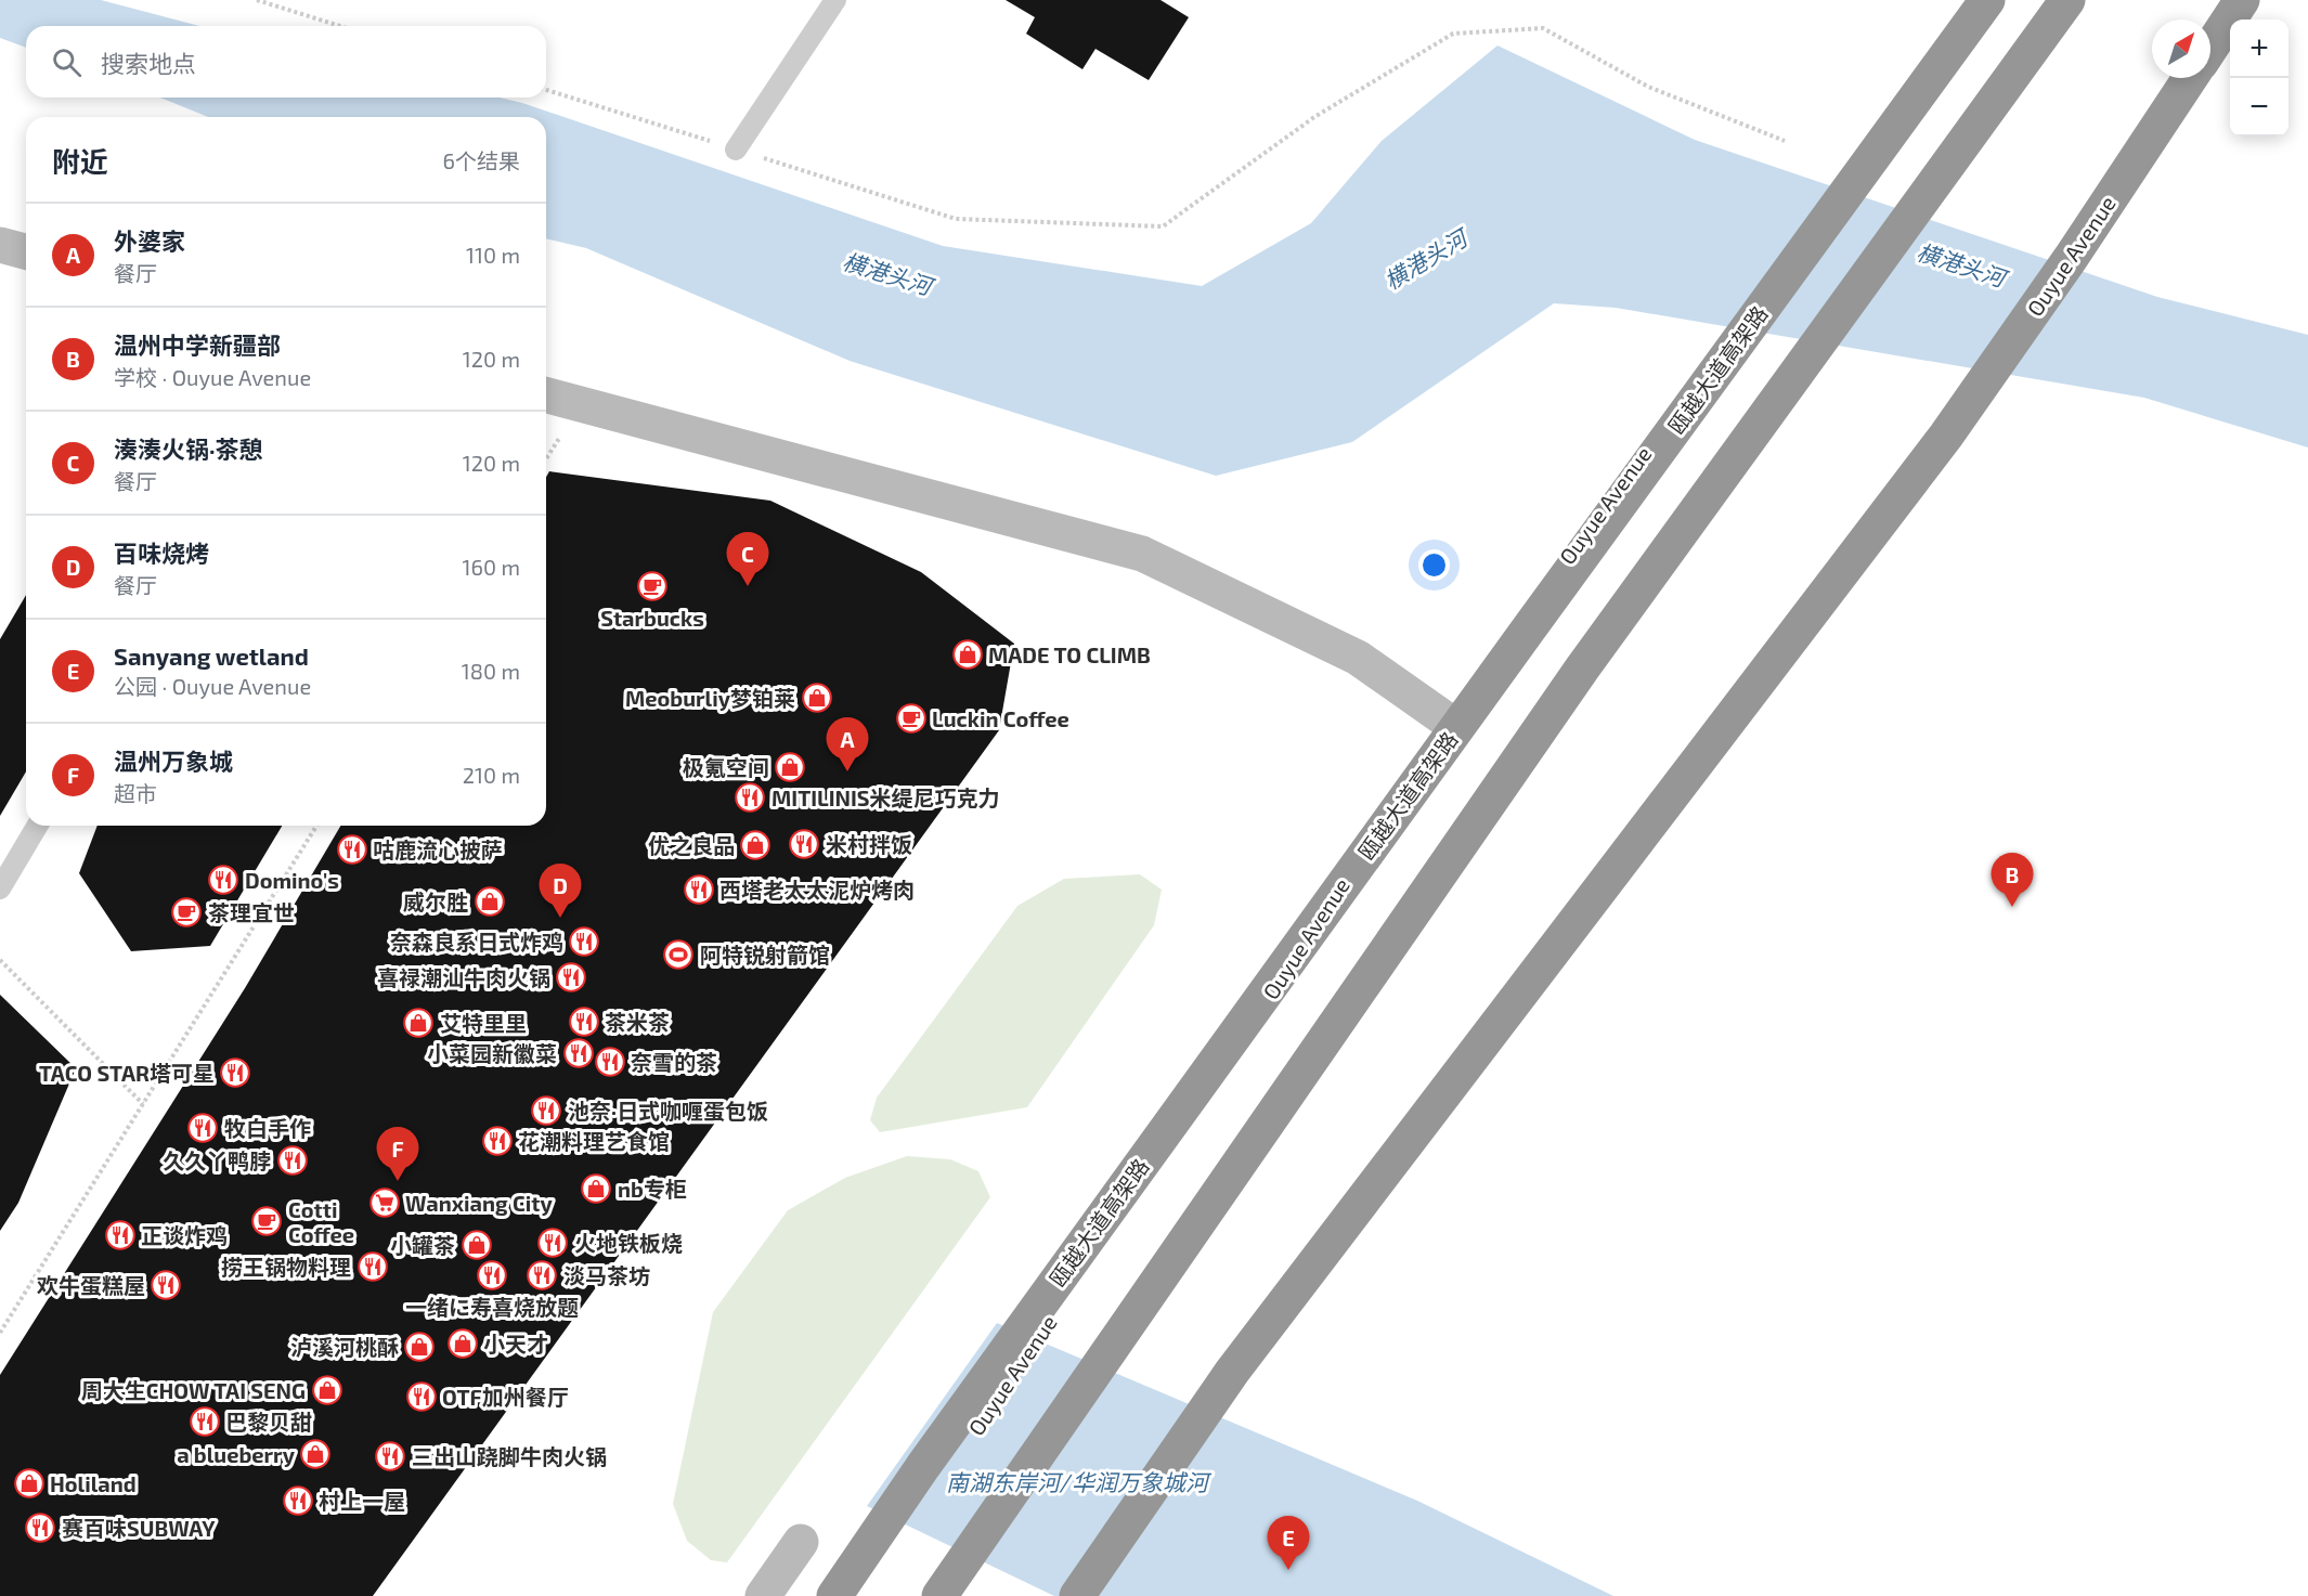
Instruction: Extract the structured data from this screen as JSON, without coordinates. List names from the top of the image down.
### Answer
{
  "streets": {
    "highway": ["Ouyue Avenue", "瓯越大道高架路"]
  },
  "water": ["横港头河", "南湖东岸河/华润万象城河"],
  "places": {
    "cafe": [
      "Starbucks",
      "Luckin Coffee",
      "茶理宜世",
      "Cotti Coffee"
    ],
    "shop": [
      "MADE TO CLIMB",
      "Meoburliy梦铂莱",
      "极氪空间",
      "优之良品",
      "威尔胜",
      "艾特里里",
      "nb专柜",
      "小罐茶",
      "小天才",
      "泸溪河桃酥",
      "周大生CHOW TAI SENG",
      "a blueberry",
      "Holiland"
    ],
    "restaurant": [
      "MITILINIS米缇尼巧克力",
      "米村拌饭",
      "咕鹿流心披萨",
      "Domino's",
      "西塔老太太泥炉烤肉",
      "奈森良系日式炸鸡",
      "喜禄潮汕牛肉火锅",
      "茶米茶",
      "小菜园新徽菜",
      "奈雪的茶",
      "TACO STAR塔可星",
      "池奈·日式咖喱蛋包饭",
      "牧白手作",
      "花潮料理艺食馆",
      "久久丫鸭脖",
      "正谈炸鸡",
      "火地铁板烧",
      "捞王锅物料理",
      "一绪に寿喜烧放题",
      "淡马茶坊",
      "欢牛蛋糕屋",
      "OTF加州餐厅",
      "巴黎贝甜",
      "三出山跷脚牛肉火锅",
      "村上一屋",
      "赛百味SUBWAY"
    ],
    "sports": ["阿特锐射箭馆"],
    "supermarket": ["Wanxiang City"]
  },
  "north": "top right",
  "page": {
    "map_buttons": ["+", "−"],
    "search": "搜索地点",
    "heading": ["附近", "6个结果"],
    "list": [
      {
        "mark": "A",
        "name": "外婆家",
        "note": "餐厅",
        "value": "110 m"
      },
      {
        "mark": "B",
        "name": "温州中学新疆部",
        "note": "学校 · Ouyue Avenue",
        "value": "120 m"
      },
      {
        "mark": "C",
        "name": "湊湊火锅·茶憩",
        "note": "餐厅",
        "value": "120 m"
      },
      {
        "mark": "D",
        "name": "百味烧烤",
        "note": "餐厅",
        "value": "160 m"
      },
      {
        "mark": "E",
        "name": "Sanyang wetland",
        "note": "公园 · Ouyue Avenue",
        "value": "180 m"
      },
      {
        "mark": "F",
        "name": "温州万象城",
        "note": "超市",
        "value": "210 m"
      }
    ],
    "pins": [
      "C",
      "A",
      "B",
      "D",
      "F",
      "E"
    ]
  }
}
